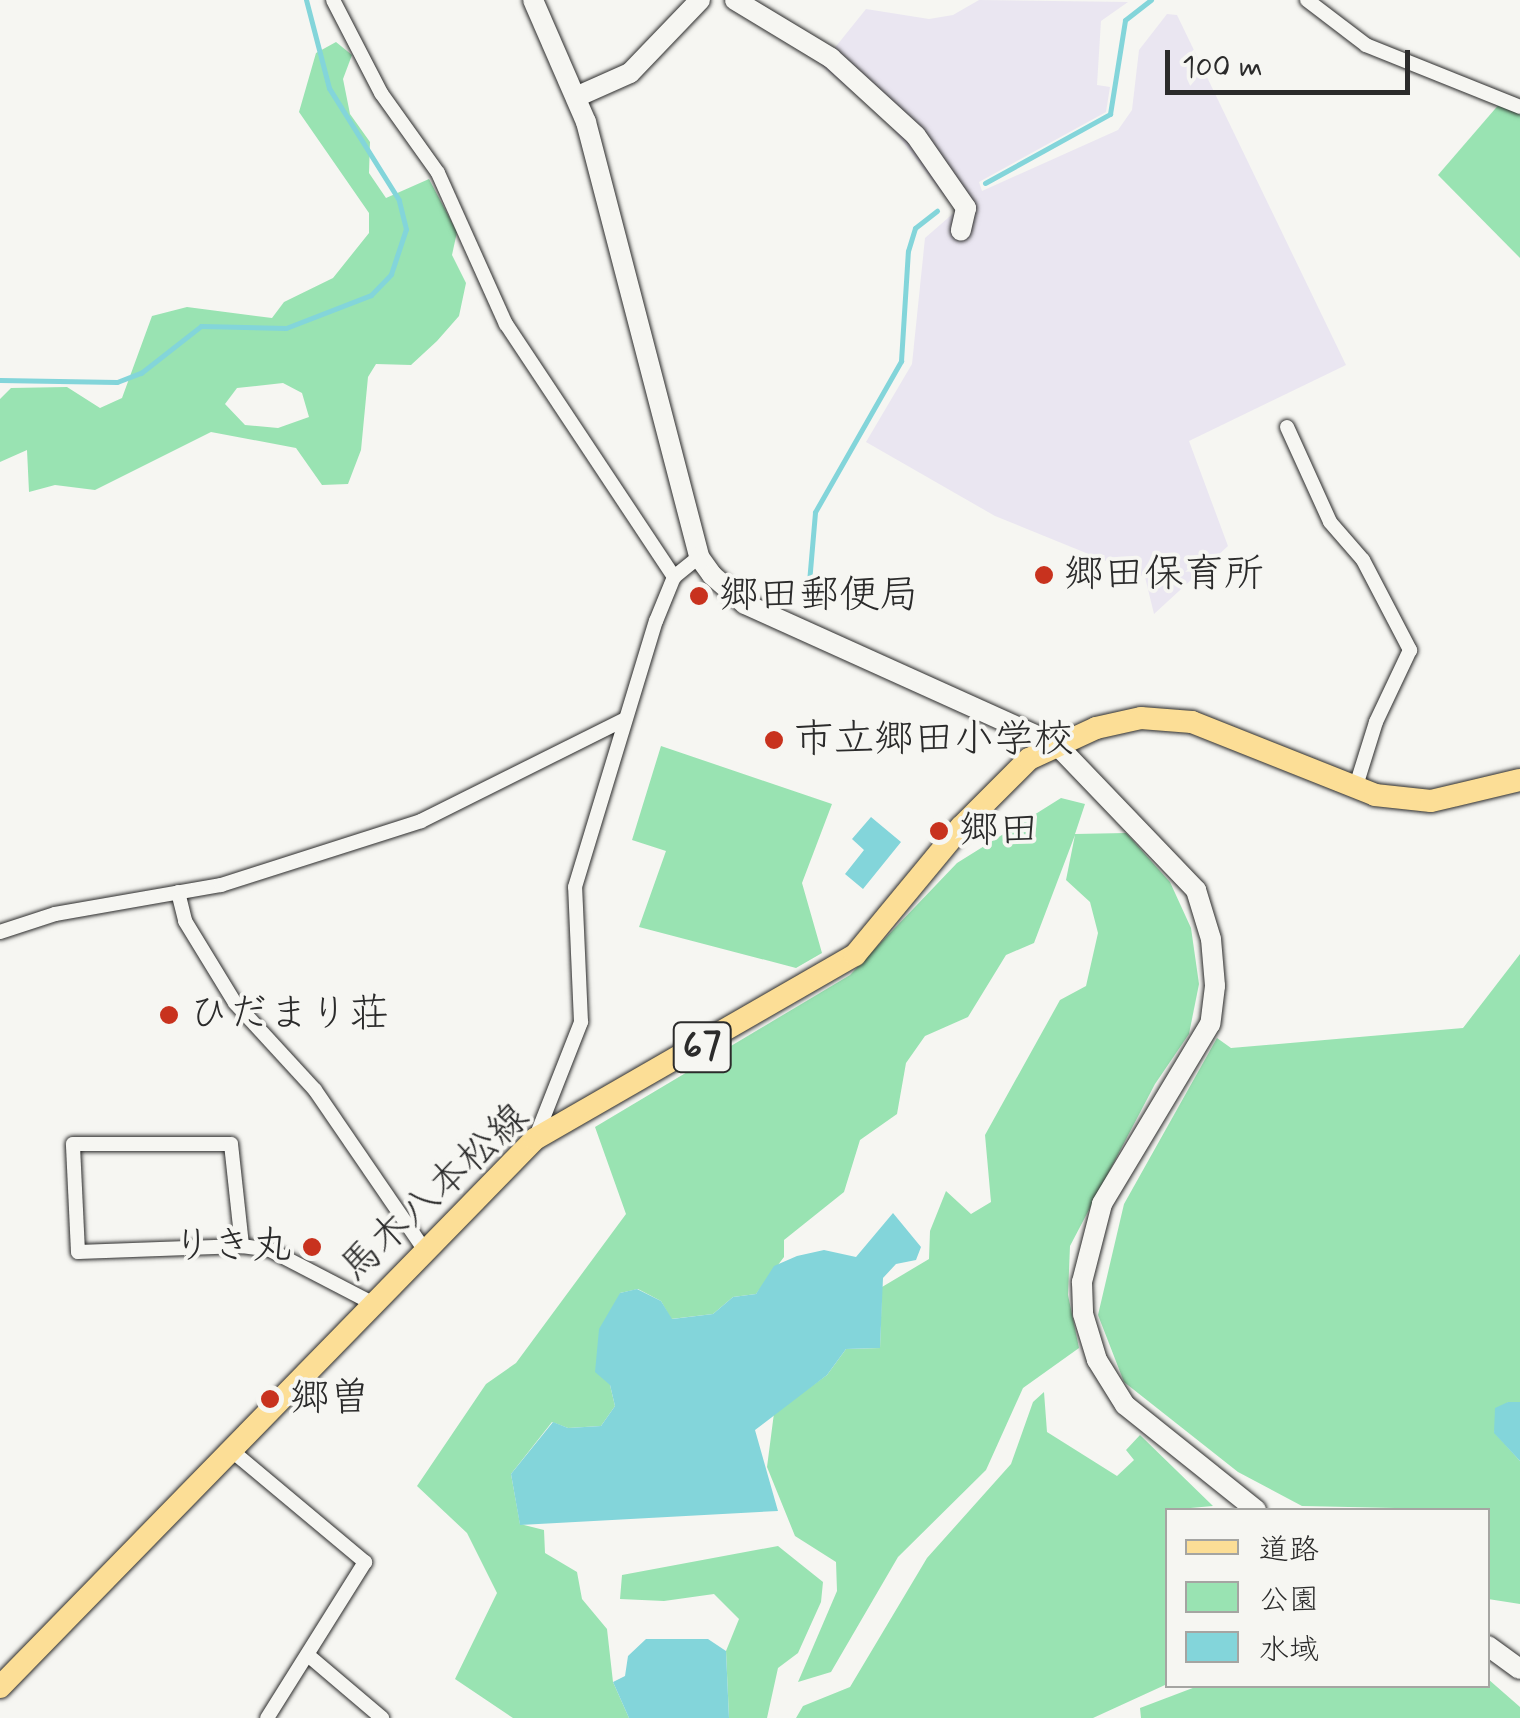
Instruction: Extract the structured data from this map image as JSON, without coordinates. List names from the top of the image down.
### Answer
{
  "streets": {
    "main road": ["67", "馬木八本松線"]
  },
  "places": [
    "郷田保育所",
    "郷田郵便局",
    "市立郷田小学校",
    "郷田",
    "ひだまり荘",
    "りき丸",
    "郷曽"
  ],
  "legend": ["道路", "公園", "水域"],
  "scale_bar": "100 m"
}
